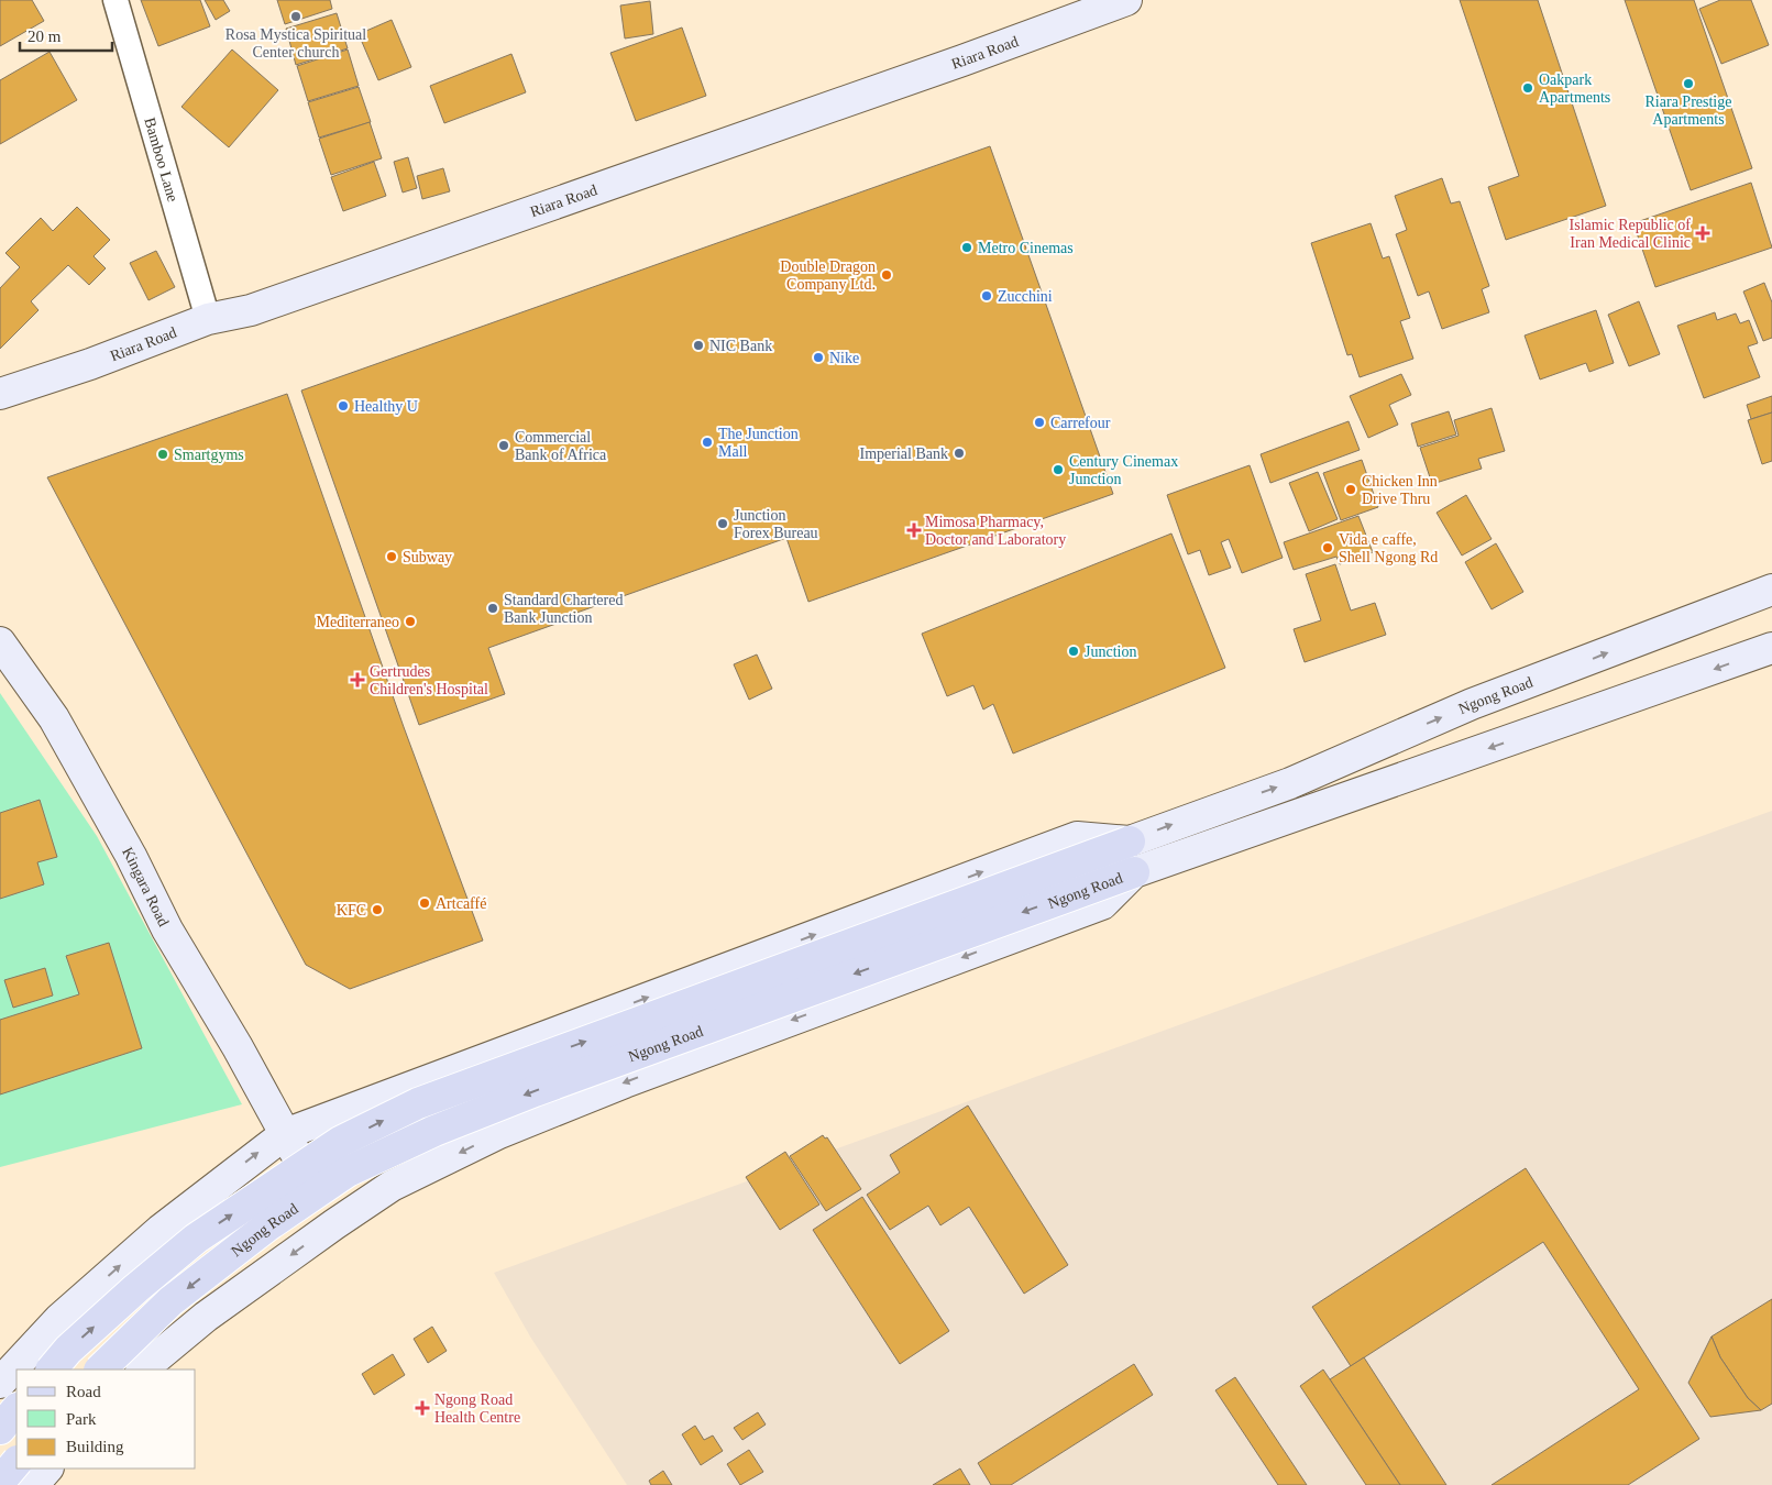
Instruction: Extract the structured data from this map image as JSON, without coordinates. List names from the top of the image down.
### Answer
{
  "streets": {
    "main road": ["Riara Road", "Ngong Road", "Kingara Road"],
    "street": ["Bamboo Lane"]
  },
  "crossings": [
    ["Riara Road", "Bamboo Lane"],
    ["Ngong Road", "Kingara Road"]
  ],
  "places": {
    "other": [
      "Rosa Mystica Spiritual Center church",
      "Riara Prestige Apartments",
      "Oakpark Apartments",
      "Metro Cinemas",
      "Double Dragon Company Ltd.",
      "Zucchini",
      "NIC Bank",
      "Nike",
      "Healthy U",
      "Carrefour",
      "The Junction Mall",
      "Commercial Bank of Africa",
      "Imperial Bank",
      "Smartgyms",
      "Century Cinemax Junction",
      "Chicken Inn Drive Thru",
      "Junction Forex Bureau",
      "Vida e caffe, Shell Ngong Rd",
      "Subway",
      "Standard Chartered Bank Junction",
      "Mediterraneo",
      "Junction",
      "Artcaffé",
      "KFC"
    ],
    "health": [
      "Islamic Republic of Iran Medical Clinic",
      "Mimosa Pharmacy, Doctor and Laboratory",
      "Gertrudes Children's Hospital",
      "Ngong Road Health Centre"
    ]
  },
  "legend": ["Road", "Park", "Building"],
  "scale_bar": "20 m"
}
